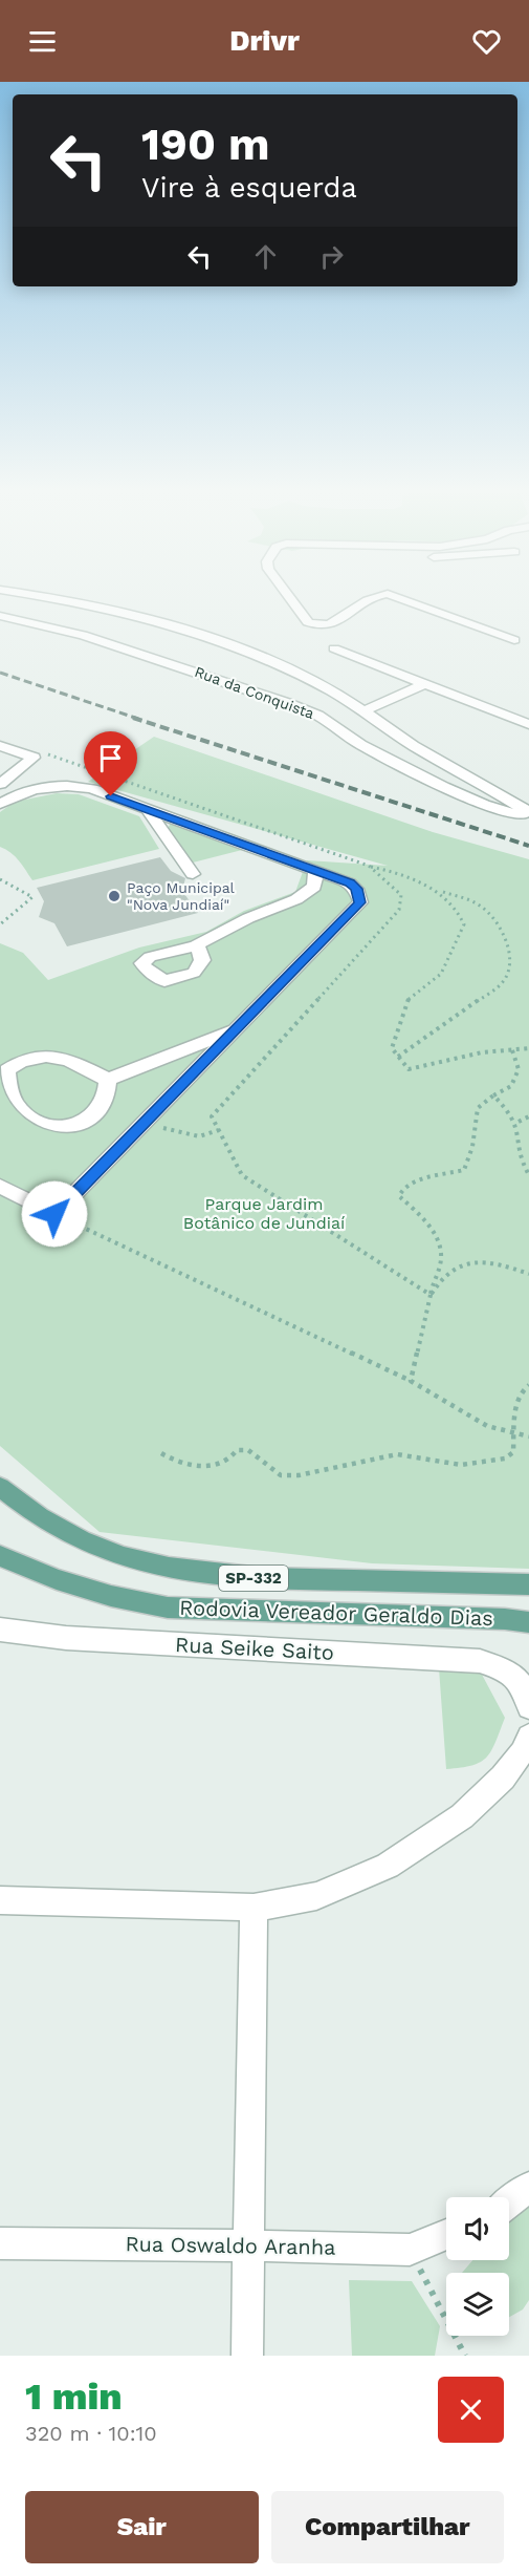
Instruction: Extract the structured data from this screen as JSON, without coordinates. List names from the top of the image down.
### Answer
{
  "streets": {
    "main road": ["SP-332", "Rodovia Vereador Geraldo Dias"],
    "street": ["Rua da Conquista", "Rua Seike Saito", "Rua Oswaldo Aranha"]
  },
  "parks": ["Parque Jardim Botânico de Jundiaí"],
  "places": ["Paço Municipal \"Nova Jundiaí\""],
  "page": {
    "header": "Drivr",
    "turn": ["190 m", "Vire à esquerda"],
    "heading": ["1 min", "320 m · 10:10"],
    "buttons": ["Sair", "Compartilhar"]
  }
}
